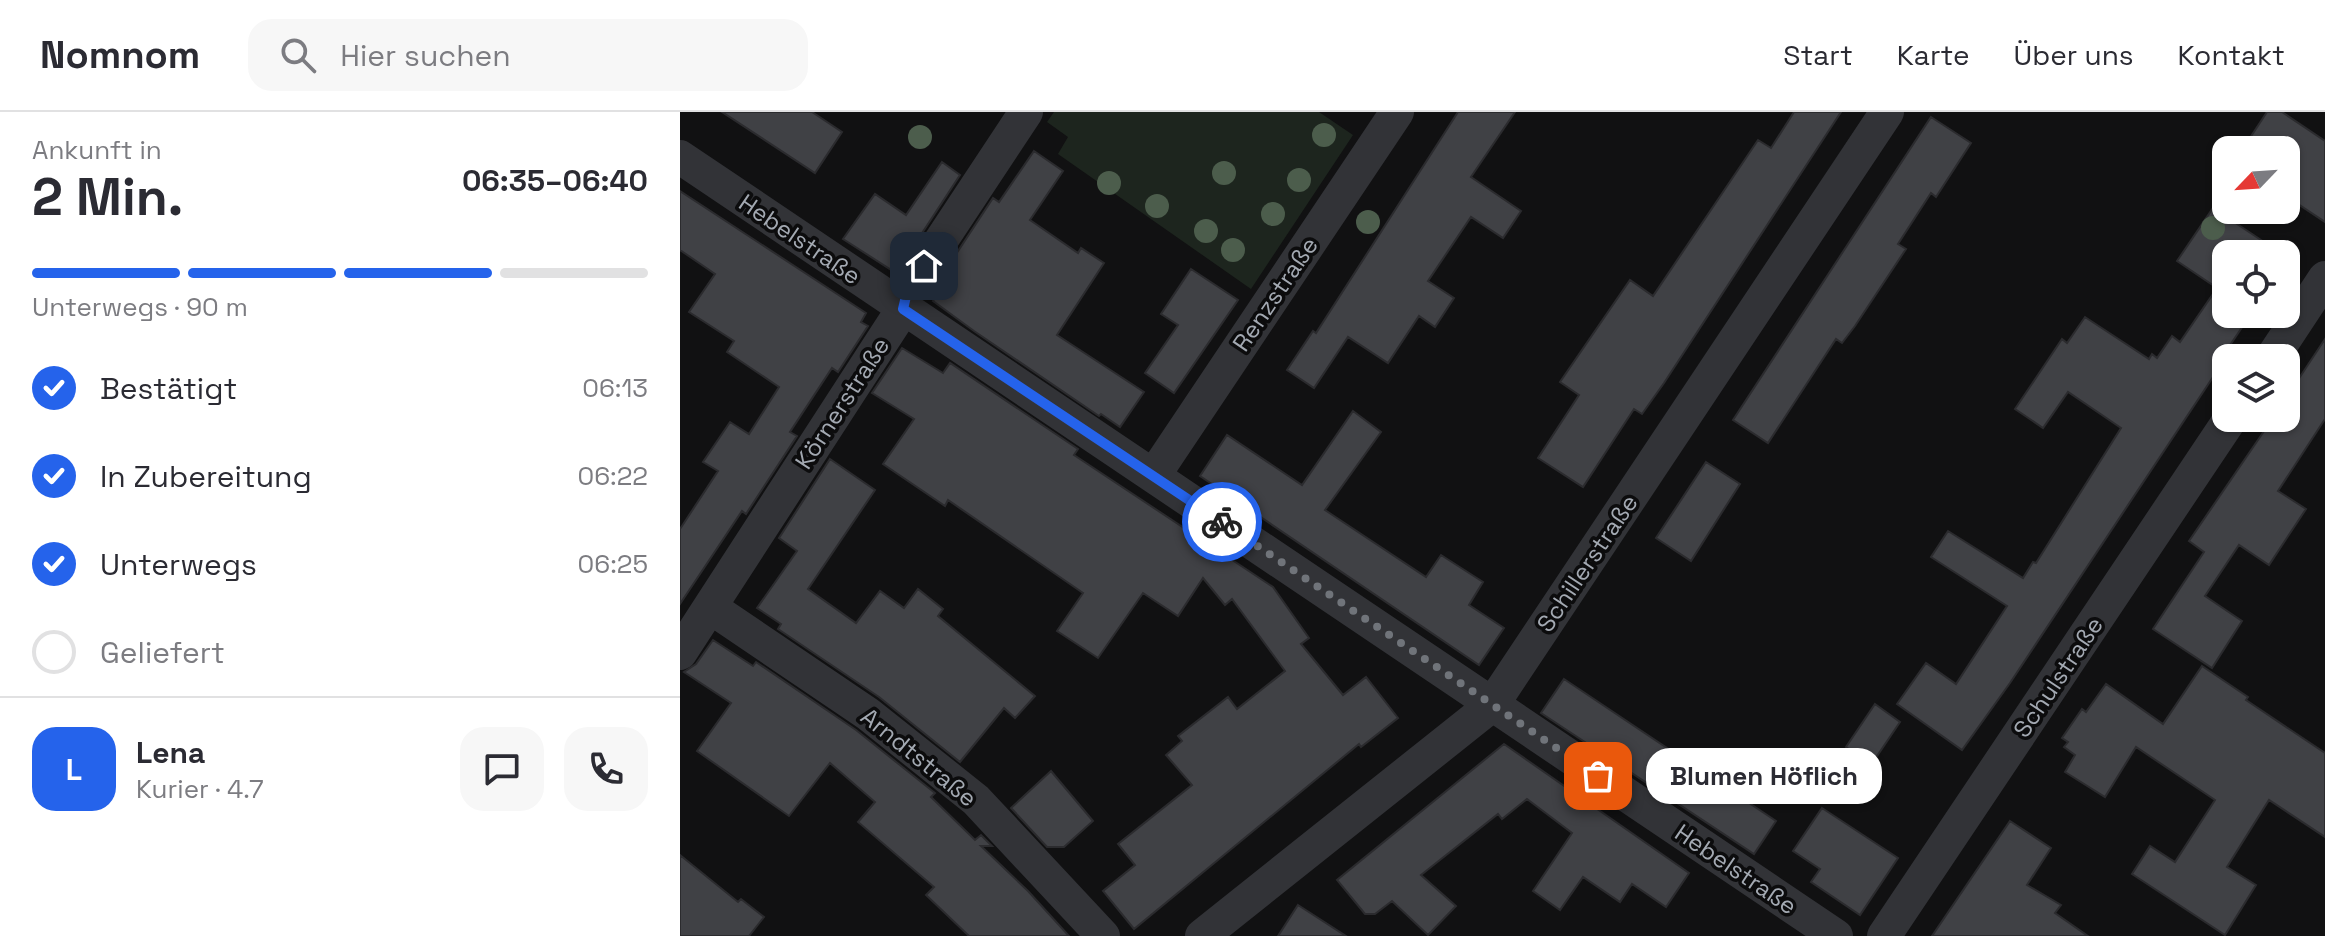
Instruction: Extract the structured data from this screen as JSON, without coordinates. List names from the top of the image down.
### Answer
{
  "streets": {
    "street": [
      "Hebelstraße",
      "Renzstraße",
      "Körnerstraße",
      "Schillerstraße",
      "Schulstraße",
      "Arndtstraße"
    ]
  },
  "crossings": [
    ["Hebelstraße", "Renzstraße"],
    ["Hebelstraße", "Körnerstraße"],
    ["Hebelstraße", "Schillerstraße"],
    ["Körnerstraße", "Arndtstraße"]
  ],
  "places": ["Blumen Höflich"],
  "north": "bottom left",
  "page": {
    "header": "Nomnom",
    "search": "Hier suchen",
    "nav": [
      "Start",
      "Karte",
      "Über uns",
      "Kontakt"
    ],
    "heading": ["2 Min.", "Ankunft in", "06:35–06:40"],
    "panel": ["Lena", "Kurier · 4.7"],
    "bar": "Unterwegs · 90 m",
    "list": [
      ["Bestätigt", "06:13"],
      ["In Zubereitung", "06:22"],
      ["Unterwegs", "06:25"],
      "Geliefert"
    ],
    "round": "L",
    "bubble": "Blumen Höflich"
  }
}
